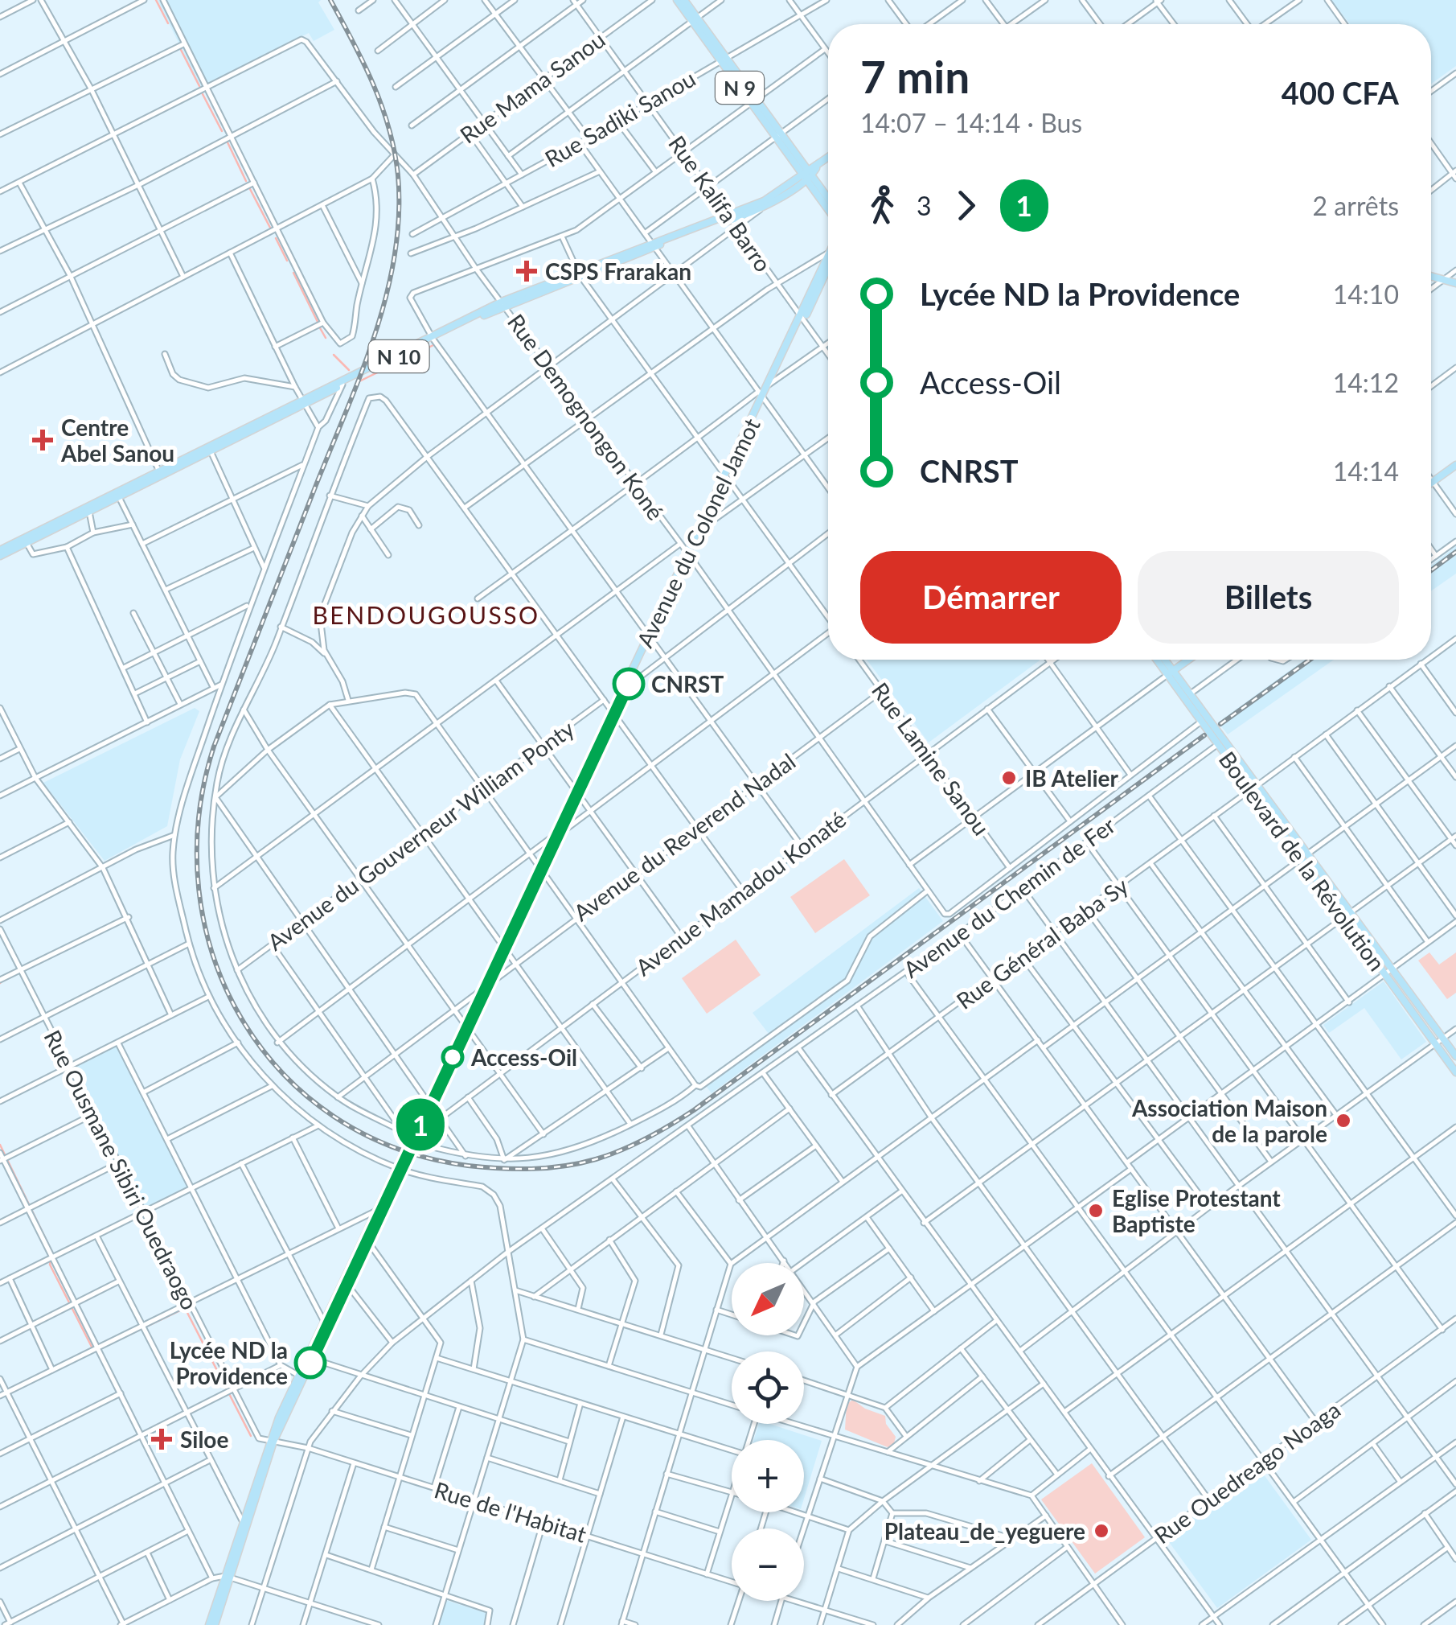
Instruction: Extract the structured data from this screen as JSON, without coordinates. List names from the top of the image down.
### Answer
{
  "streets": {
    "main road": [
      "N 9",
      "N 10",
      "Avenue du Colonel Jamot",
      "Boulevard de la Révolution"
    ],
    "street": [
      "Rue Mama Sanou",
      "Rue Sadiki Sanou",
      "Rue Kalifa Barro",
      "Rue Demognongon Koné",
      "Rue Lamine Sanou",
      "Avenue du Gouverneur William Ponty",
      "Avenue du Reverend Nadal",
      "Avenue Mamadou Konaté",
      "Avenue du Chemin de Fer",
      "Rue Général Baba Sy",
      "Rue Ousmane Sibiri Ouedraogo",
      "Rue Ouedreago Noaga",
      "Rue de l'Habitat"
    ]
  },
  "crossings": [
    ["Rue Mama Sanou", "Rue Kalifa Barro"],
    ["Rue Mama Sanou", "Rue Demognongon Koné"],
    ["N 9", "Rue Sadiki Sanou"],
    ["N 9", "N 10"],
    ["Rue Sadiki Sanou", "Rue Kalifa Barro"],
    ["Rue Sadiki Sanou", "Rue Demognongon Koné"],
    ["Rue Kalifa Barro", "N 10"],
    ["Rue Kalifa Barro", "Avenue du Colonel Jamot"],
    ["N 10", "Rue Demognongon Koné"],
    ["Rue Demognongon Koné", "Avenue du Colonel Jamot"],
    ["Rue Demognongon Koné", "Avenue du Reverend Nadal"],
    ["Rue Demognongon Koné", "Avenue Mamadou Konaté"],
    ["Rue Demognongon Koné", "Avenue du Chemin de Fer"],
    ["Avenue du Colonel Jamot", "Avenue du Reverend Nadal"],
    ["Avenue du Colonel Jamot", "Avenue Mamadou Konaté"],
    ["Avenue du Colonel Jamot", "Rue Ousmane Sibiri Ouedraogo"],
    ["Avenue du Colonel Jamot", "Rue de l'Habitat"],
    ["Rue Lamine Sanou", "Avenue du Reverend Nadal"],
    ["Rue Lamine Sanou", "Avenue Mamadou Konaté"],
    ["Rue Lamine Sanou", "Avenue du Chemin de Fer"],
    ["Boulevard de la Révolution", "Avenue du Chemin de Fer"],
    ["Boulevard de la Révolution", "Rue Général Baba Sy"],
    ["Avenue du Chemin de Fer", "Rue de l'Habitat"],
    ["Rue Ousmane Sibiri Ouedraogo", "Rue de l'Habitat"]
  ],
  "districts": ["BENDOUGOUSSO"],
  "places": {
    "health": ["CSPS Frarakan", "Centre Abel Sanou", "Siloe"],
    "other": [
      "CNRST",
      "IB Atelier",
      "Access-Oil",
      "Association Maison de la parole",
      "Eglise Protestant Baptiste",
      "Lycée ND la Providence",
      "Plateau_de_yeguere"
    ]
  },
  "lines": ["bus line 1"],
  "north": "bottom left",
  "page": {
    "on_map": "1",
    "heading": ["7 min", "14:07 – 14:14 · Bus", "400 CFA"],
    "legs": ["3", "1", "2 arrêts"],
    "list": [
      {
        "name": "Lycée ND la Providence",
        "value": "14:10"
      },
      {
        "name": "Access-Oil",
        "value": "14:12"
      },
      {
        "name": "CNRST",
        "value": "14:14"
      }
    ],
    "buttons": ["Démarrer", "Billets"],
    "map_buttons": ["+", "−"]
  }
}
